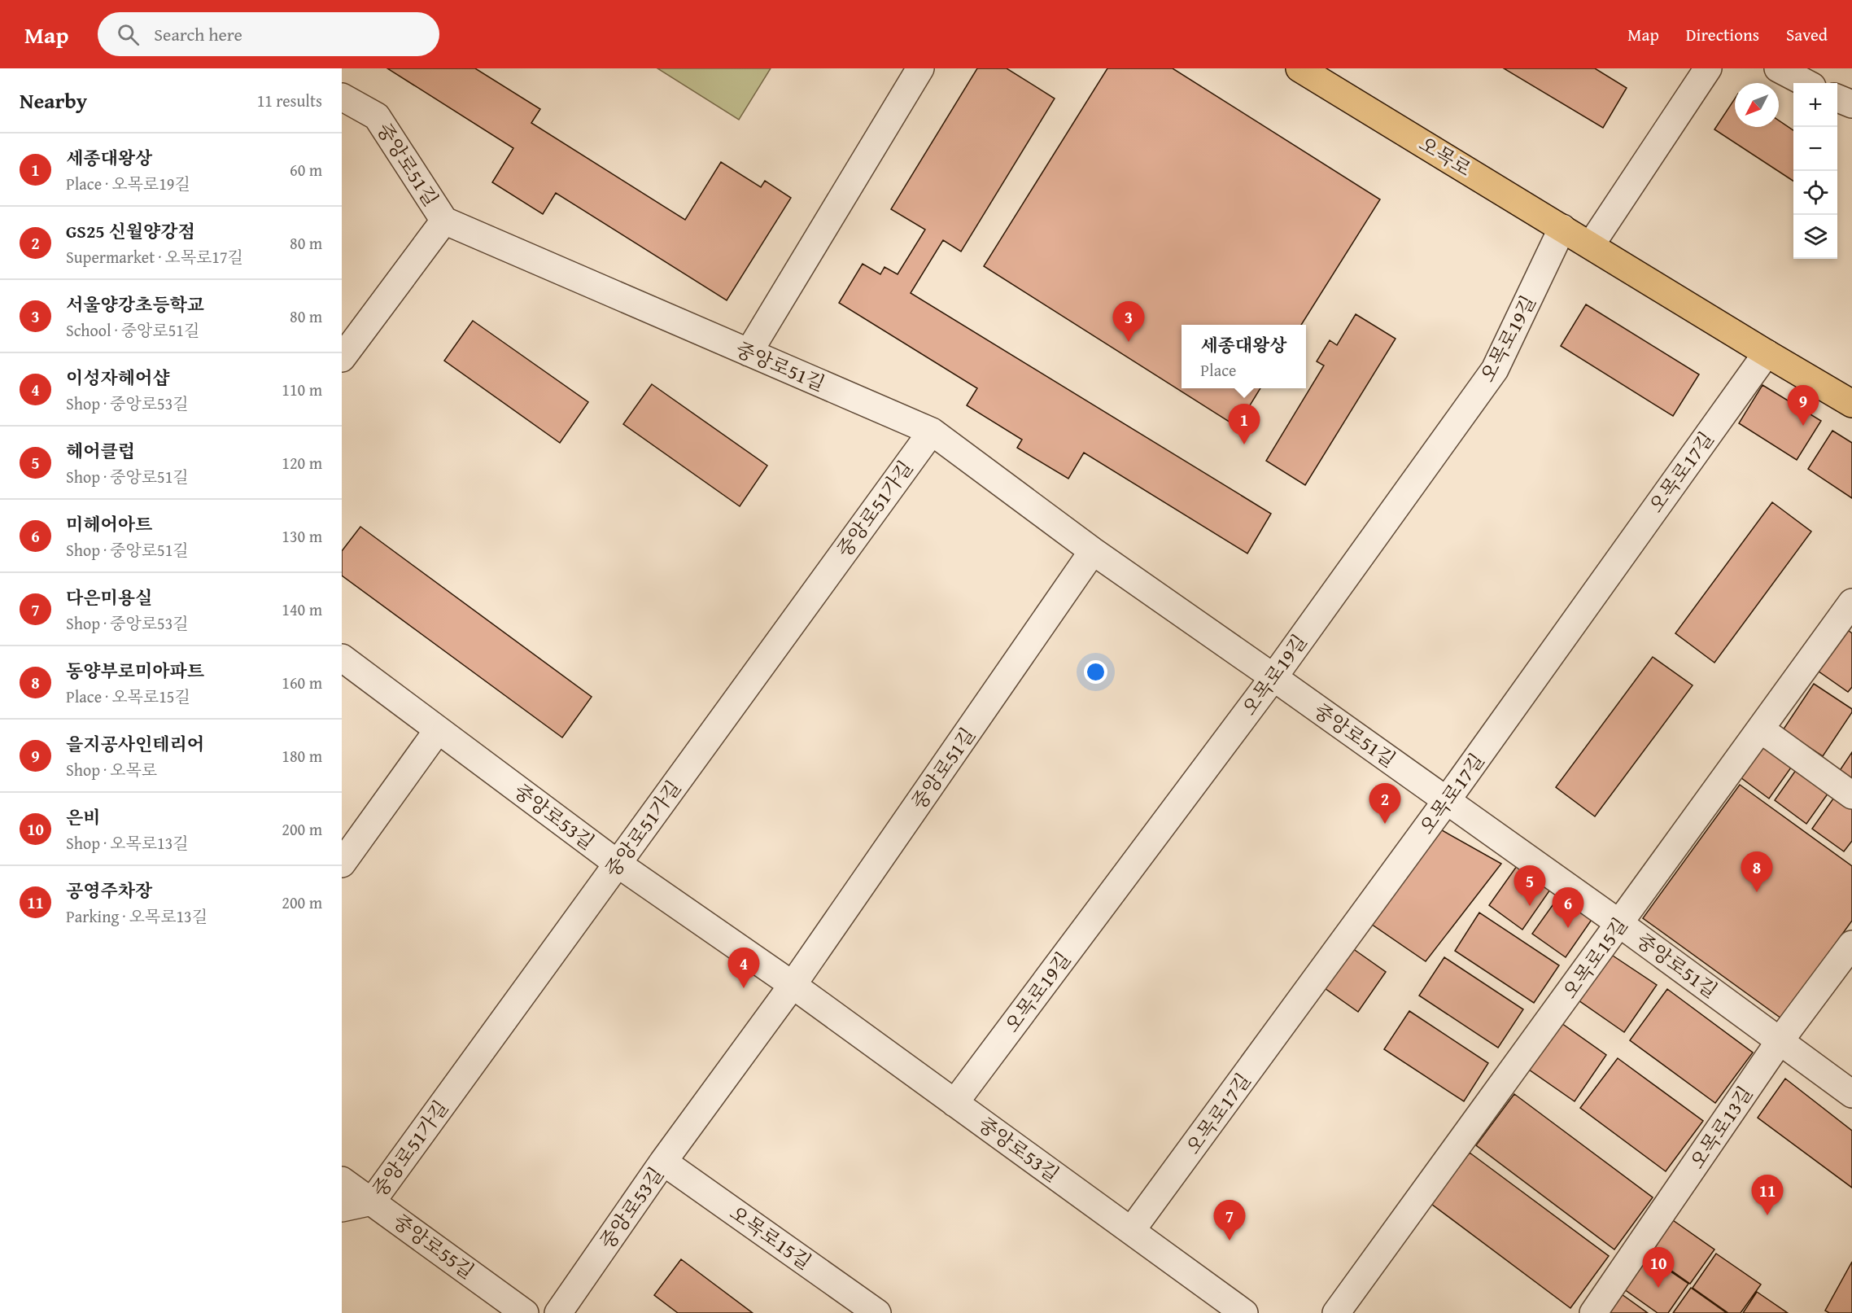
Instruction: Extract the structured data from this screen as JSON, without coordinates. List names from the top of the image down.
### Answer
{
  "streets": {
    "main road": ["오목로"],
    "street": [
      "중앙로51길",
      "오목로19길",
      "오목로17길",
      "중앙로51가길",
      "중앙로53길",
      "오목로15길",
      "오목로13길",
      "중앙로55길"
    ]
  },
  "crossings": [
    ["오목로", "오목로19길"],
    ["오목로", "오목로17길"],
    ["중앙로51길", "오목로19길"],
    ["중앙로51길", "오목로17길"],
    ["중앙로51길", "중앙로51가길"],
    ["중앙로51길", "중앙로53길"],
    ["중앙로51길", "오목로15길"],
    ["중앙로51길", "오목로13길"],
    ["오목로19길", "중앙로53길"],
    ["오목로17길", "중앙로53길"],
    ["중앙로51가길", "중앙로53길"],
    ["중앙로51가길", "중앙로55길"],
    ["중앙로53길", "오목로15길"]
  ],
  "north": "bottom left",
  "page": {
    "header": "Map",
    "search": "Search here",
    "nav": ["Map", "Directions", "Saved"],
    "heading": ["Nearby", "11 results"],
    "map_buttons": ["+", "−"],
    "list": [
      {
        "mark": "1",
        "name": "세종대왕상",
        "note": "Place · 오목로19길",
        "value": "60 m"
      },
      {
        "mark": "2",
        "name": "GS25 신월양강점",
        "note": "Supermarket · 오목로17길",
        "value": "80 m"
      },
      {
        "mark": "3",
        "name": "서울양강초등학교",
        "note": "School · 중앙로51길",
        "value": "80 m"
      },
      {
        "mark": "4",
        "name": "이성자헤어샵",
        "note": "Shop · 중앙로53길",
        "value": "110 m"
      },
      {
        "mark": "5",
        "name": "헤어클럽",
        "note": "Shop · 중앙로51길",
        "value": "120 m"
      },
      {
        "mark": "6",
        "name": "미헤어아트",
        "note": "Shop · 중앙로51길",
        "value": "130 m"
      },
      {
        "mark": "7",
        "name": "다은미용실",
        "note": "Shop · 중앙로53길",
        "value": "140 m"
      },
      {
        "mark": "8",
        "name": "동양부로미아파트",
        "note": "Place · 오목로15길",
        "value": "160 m"
      },
      {
        "mark": "9",
        "name": "을지공사인테리어",
        "note": "Shop · 오목로",
        "value": "180 m"
      },
      {
        "mark": "10",
        "name": "은비",
        "note": "Shop · 오목로13길",
        "value": "200 m"
      },
      {
        "mark": "11",
        "name": "공영주차장",
        "note": "Parking · 오목로13길",
        "value": "200 m"
      }
    ],
    "pins": [
      "3",
      "9",
      "1",
      "2",
      "8",
      "5",
      "6",
      "4",
      "11",
      "7",
      "10"
    ],
    "popup": ["세종대왕상", "Place"]
  }
}
